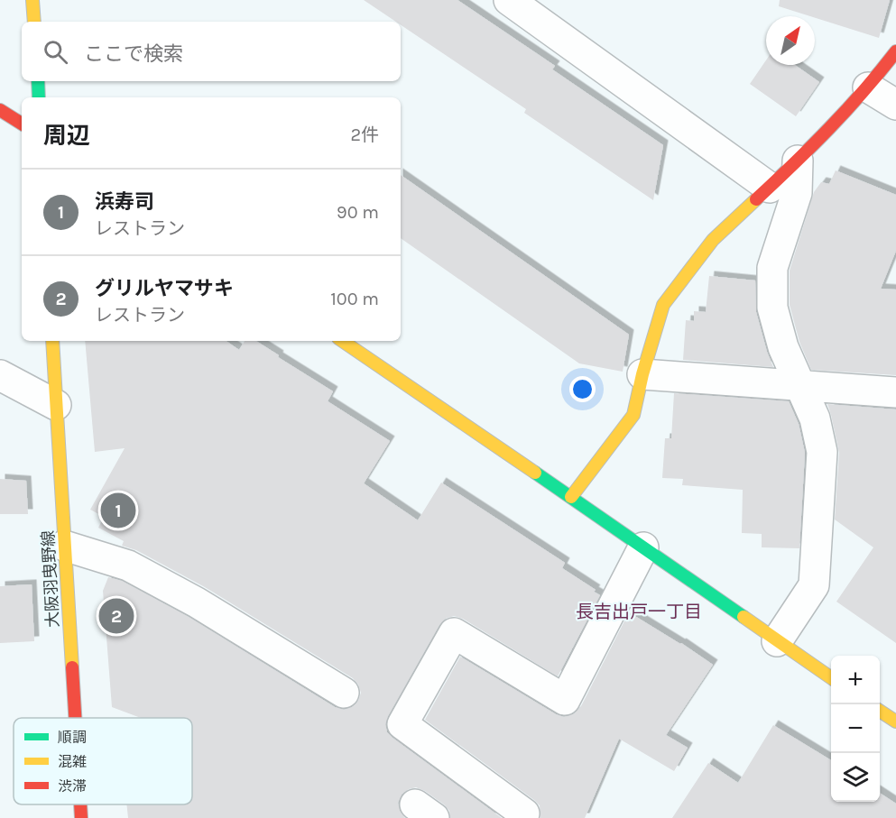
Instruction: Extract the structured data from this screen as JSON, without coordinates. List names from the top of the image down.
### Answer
{
  "streets": {
    "street": ["大阪羽曳野線"]
  },
  "districts": ["長吉出戸一丁目"],
  "legend": ["順調", "混雑", "渋滞"],
  "north": "top right",
  "page": {
    "search": "ここで検索",
    "heading": ["周辺", "2件"],
    "list": [
      {
        "mark": "1",
        "name": "浜寿司",
        "note": "レストラン",
        "value": "90 m"
      },
      {
        "mark": "2",
        "name": "グリルヤマサキ",
        "note": "レストラン",
        "value": "100 m"
      }
    ],
    "pins": ["1", "2"],
    "map_buttons": ["+", "−"]
  }
}
